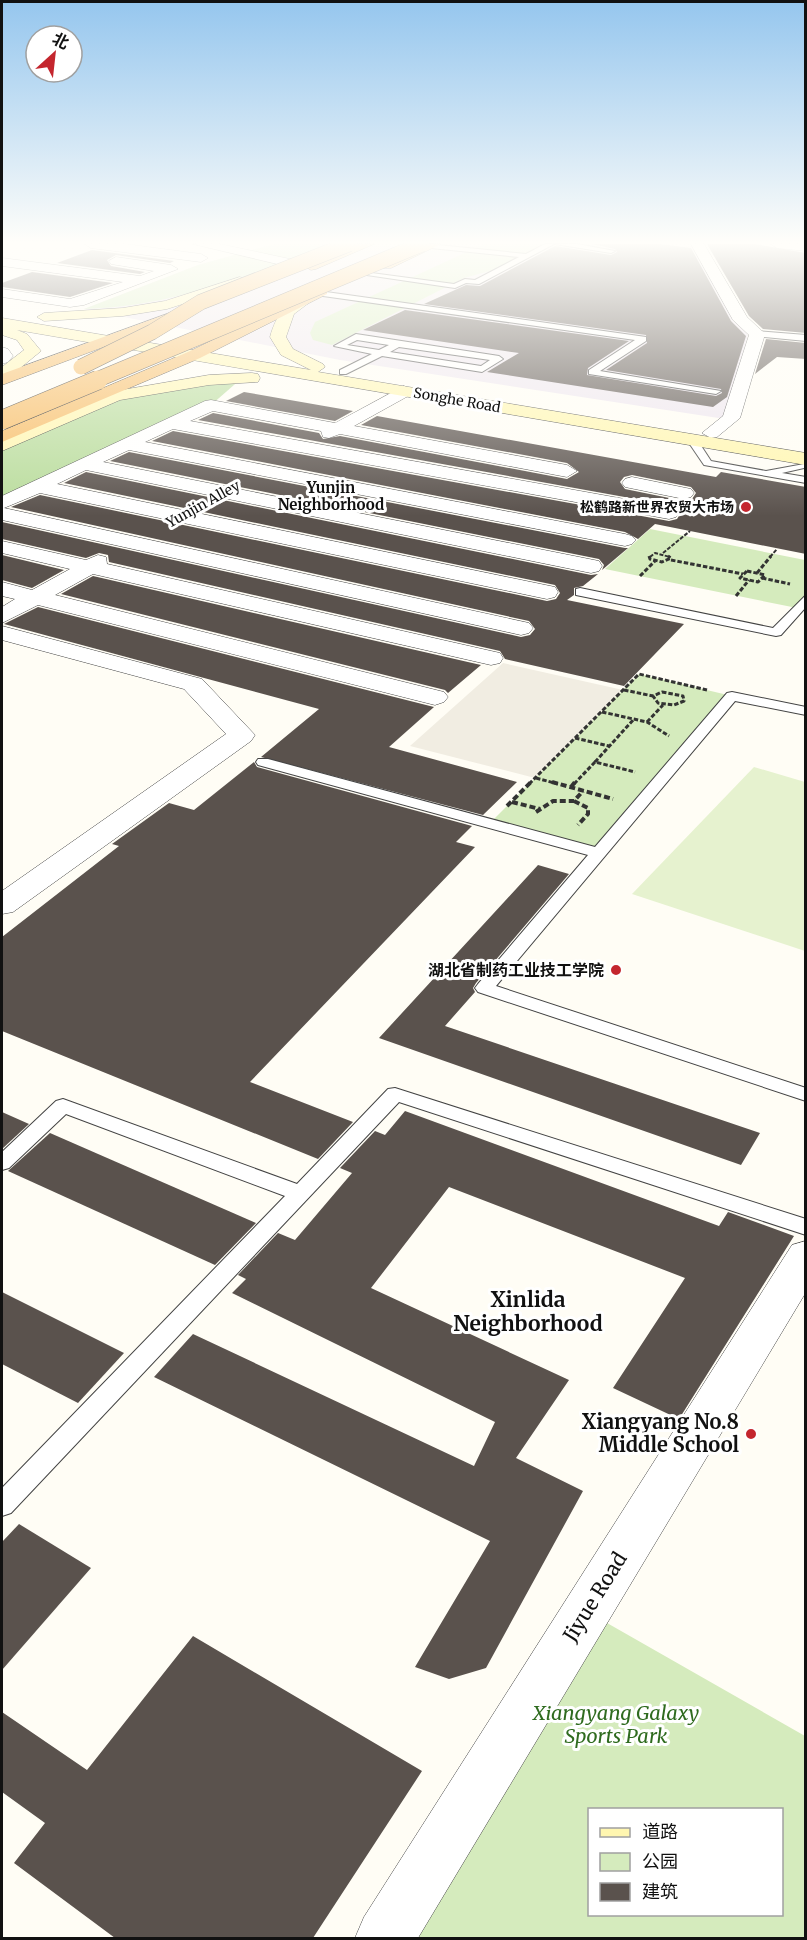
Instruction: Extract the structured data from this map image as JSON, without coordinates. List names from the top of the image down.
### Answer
{
  "streets": {
    "main road": ["Songhe Road"],
    "street": ["Yunjin Alley", "Jiyue Road"]
  },
  "crossings": [
    ["Songhe Road", "Yunjin Alley"]
  ],
  "districts": ["Yunjin Neighborhood", "Xinlida Neighborhood"],
  "parks": ["Xiangyang Galaxy Sports Park"],
  "places": ["松鹤路新世界农贸大市场", "湖北省制药工业技工学院", "Xiangyang No.8 Middle School"],
  "legend": ["道路", "公园", "建筑"],
  "north": "top right"
}
